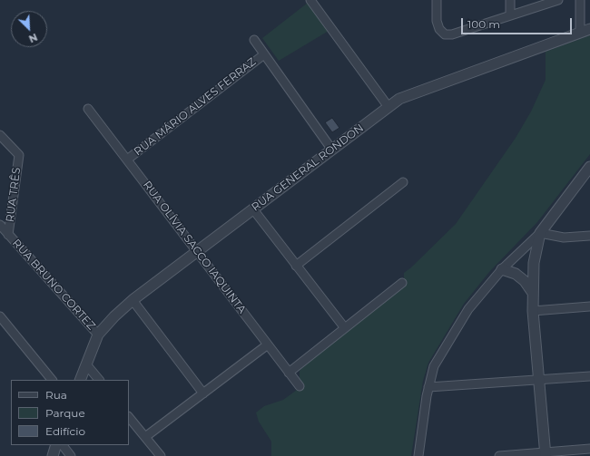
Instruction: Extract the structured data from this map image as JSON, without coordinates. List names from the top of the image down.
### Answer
{
  "streets": {
    "street": [
      "RUA MÁRIO ALVES FERRAZ",
      "RUA GENERAL RONDON",
      "RUA TRÊS",
      "RUA OLÍVIA SACCO IAQUINTA",
      "RUA BRUNO CORTEZ"
    ]
  },
  "crossings": [
    ["RUA MÁRIO ALVES FERRAZ", "RUA OLÍVIA SACCO IAQUINTA"],
    ["RUA GENERAL RONDON", "RUA OLÍVIA SACCO IAQUINTA"],
    ["RUA GENERAL RONDON", "RUA BRUNO CORTEZ"],
    ["RUA TRÊS", "RUA BRUNO CORTEZ"]
  ],
  "legend": ["Rua", "Parque", "Edifício"],
  "scale_bar": "100 m",
  "north": "bottom right"
}
